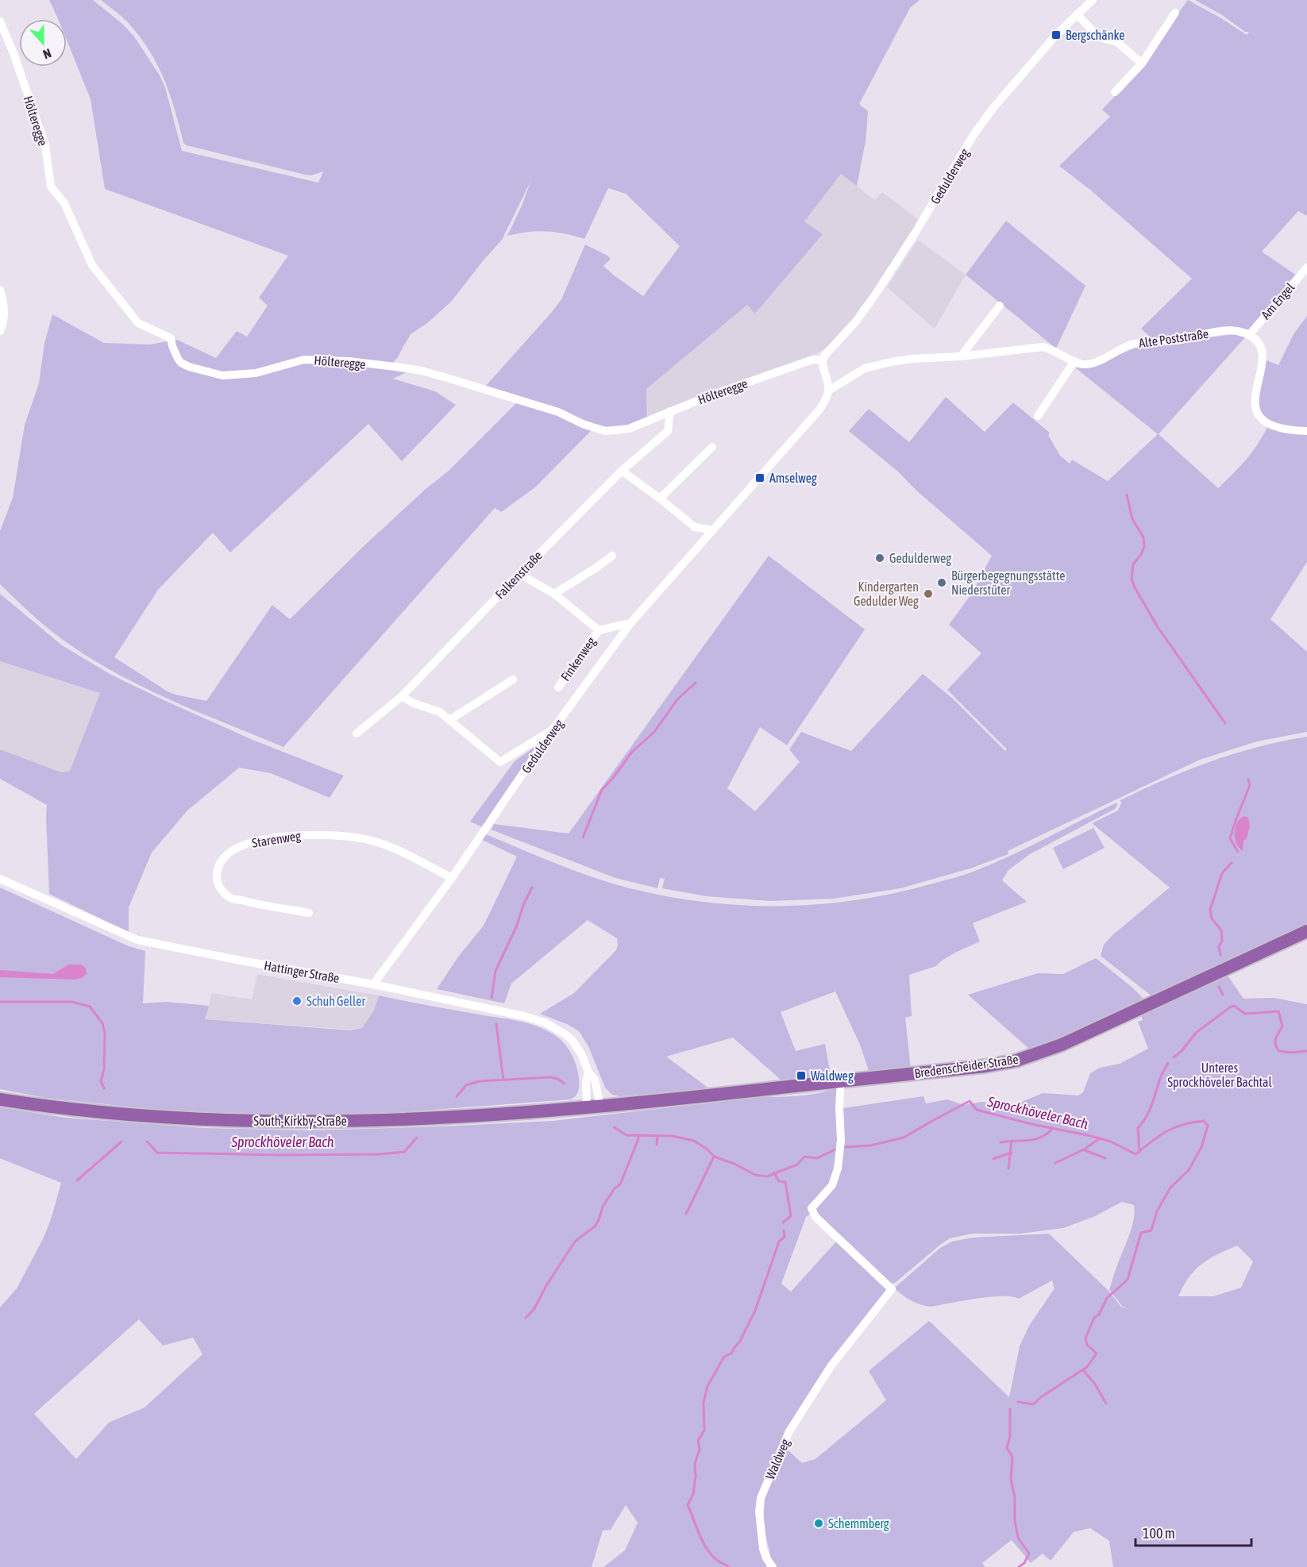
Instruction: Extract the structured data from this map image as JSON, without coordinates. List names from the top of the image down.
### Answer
{
  "streets": {
    "main road": ["Bredenscheider Straße", "South-Kirkby-Straße"],
    "street": [
      "Hölteregge",
      "Gedulderweg",
      "Am Engel",
      "Alte Poststraße",
      "Falkenstraße",
      "Finkenweg",
      "Starenweg",
      "Hattinger Straße",
      "Waldweg"
    ]
  },
  "crossings": [
    ["Hölteregge", "Gedulderweg"],
    ["Hölteregge", "Falkenstraße"],
    ["Gedulderweg", "Alte Poststraße"],
    ["Gedulderweg", "Finkenweg"],
    ["Gedulderweg", "Starenweg"],
    ["Gedulderweg", "Hattinger Straße"],
    ["Am Engel", "Alte Poststraße"],
    ["Falkenstraße", "Finkenweg"],
    ["Hattinger Straße", "Bredenscheider Straße"],
    ["Hattinger Straße", "South-Kirkby-Straße"],
    ["Bredenscheider Straße", "South-Kirkby-Straße"],
    ["Bredenscheider Straße", "Waldweg"]
  ],
  "water": ["Sprockhöveler Bach"],
  "parks": ["Unteres Sprockhöveler Bachtal"],
  "places": {
    "transit": ["Bergschänke", "Amselweg", "Waldweg"],
    "other": [
      "Gedulderweg",
      "Bürgerbegegnungsstätte Niederstüter",
      "Kindergarten Gedulder Weg",
      "Schuh Geller",
      "Schemmberg"
    ]
  },
  "scale_bar": "100 m",
  "north": "bottom"
}
